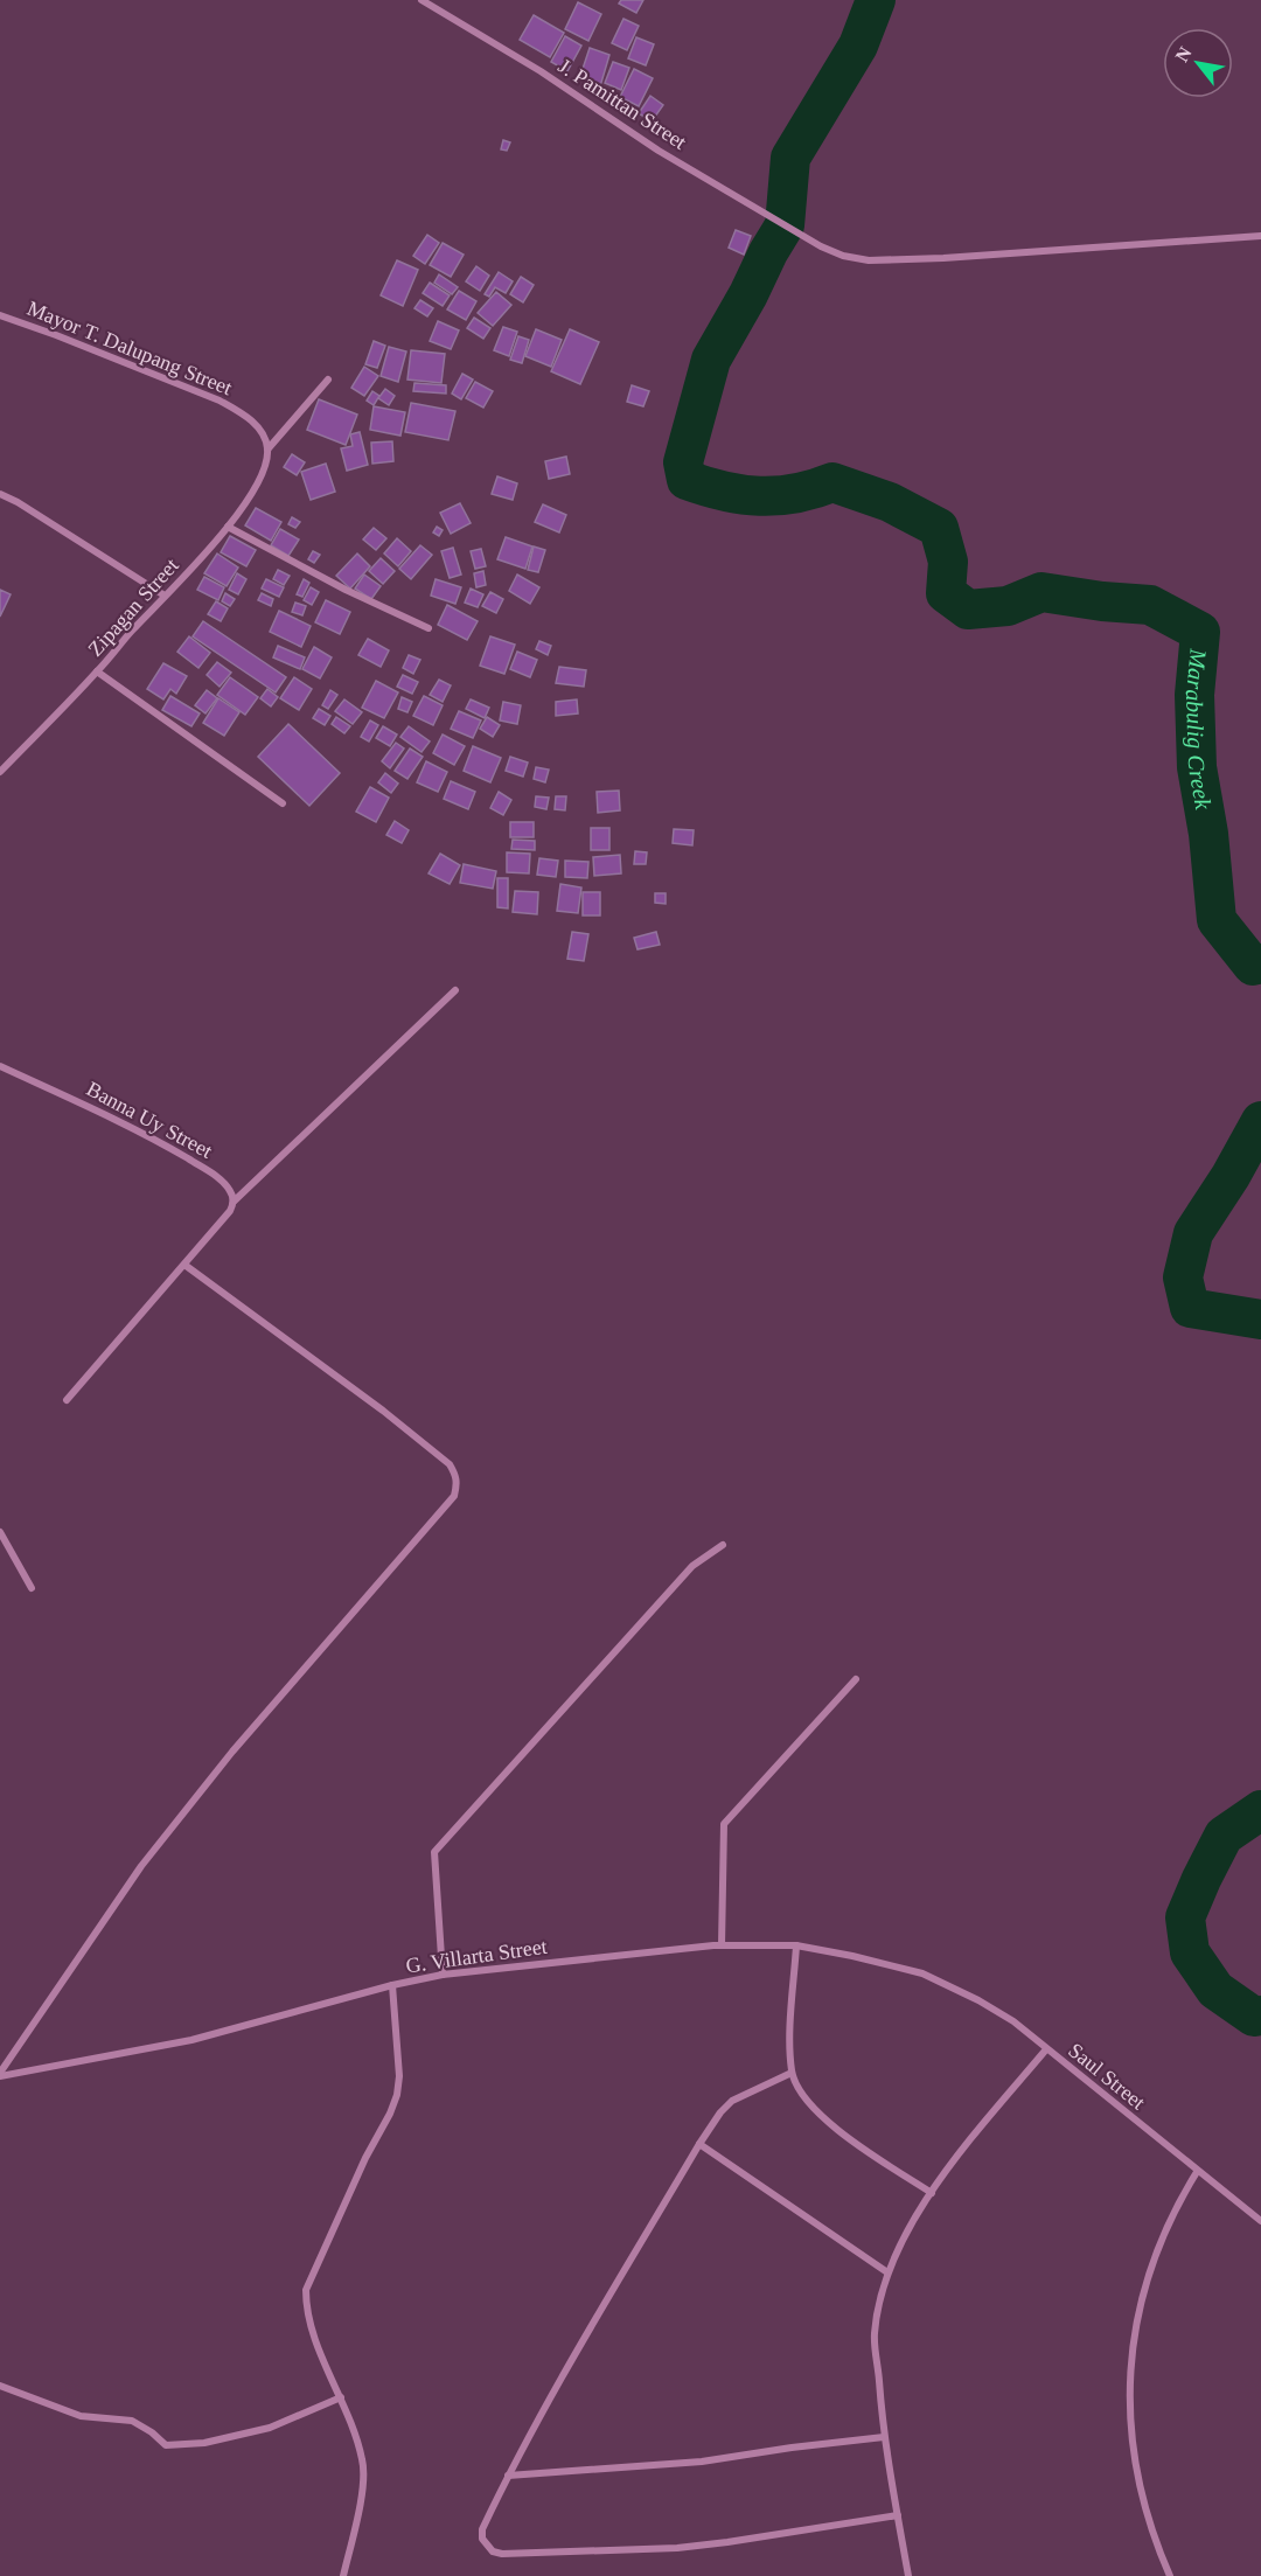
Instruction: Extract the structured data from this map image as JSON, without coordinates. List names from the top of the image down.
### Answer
{
  "streets": {
    "street": [
      "J. Pamittan Street",
      "Mayor T. Dalupang Street",
      "Zipagan Street",
      "Banna Uy Street",
      "G. Villarta Street",
      "Saul Street"
    ]
  },
  "crossings": [
    ["Mayor T. Dalupang Street", "Zipagan Street"],
    ["G. Villarta Street", "Saul Street"]
  ],
  "water": ["Marabulig Creek"],
  "north": "top left"
}
